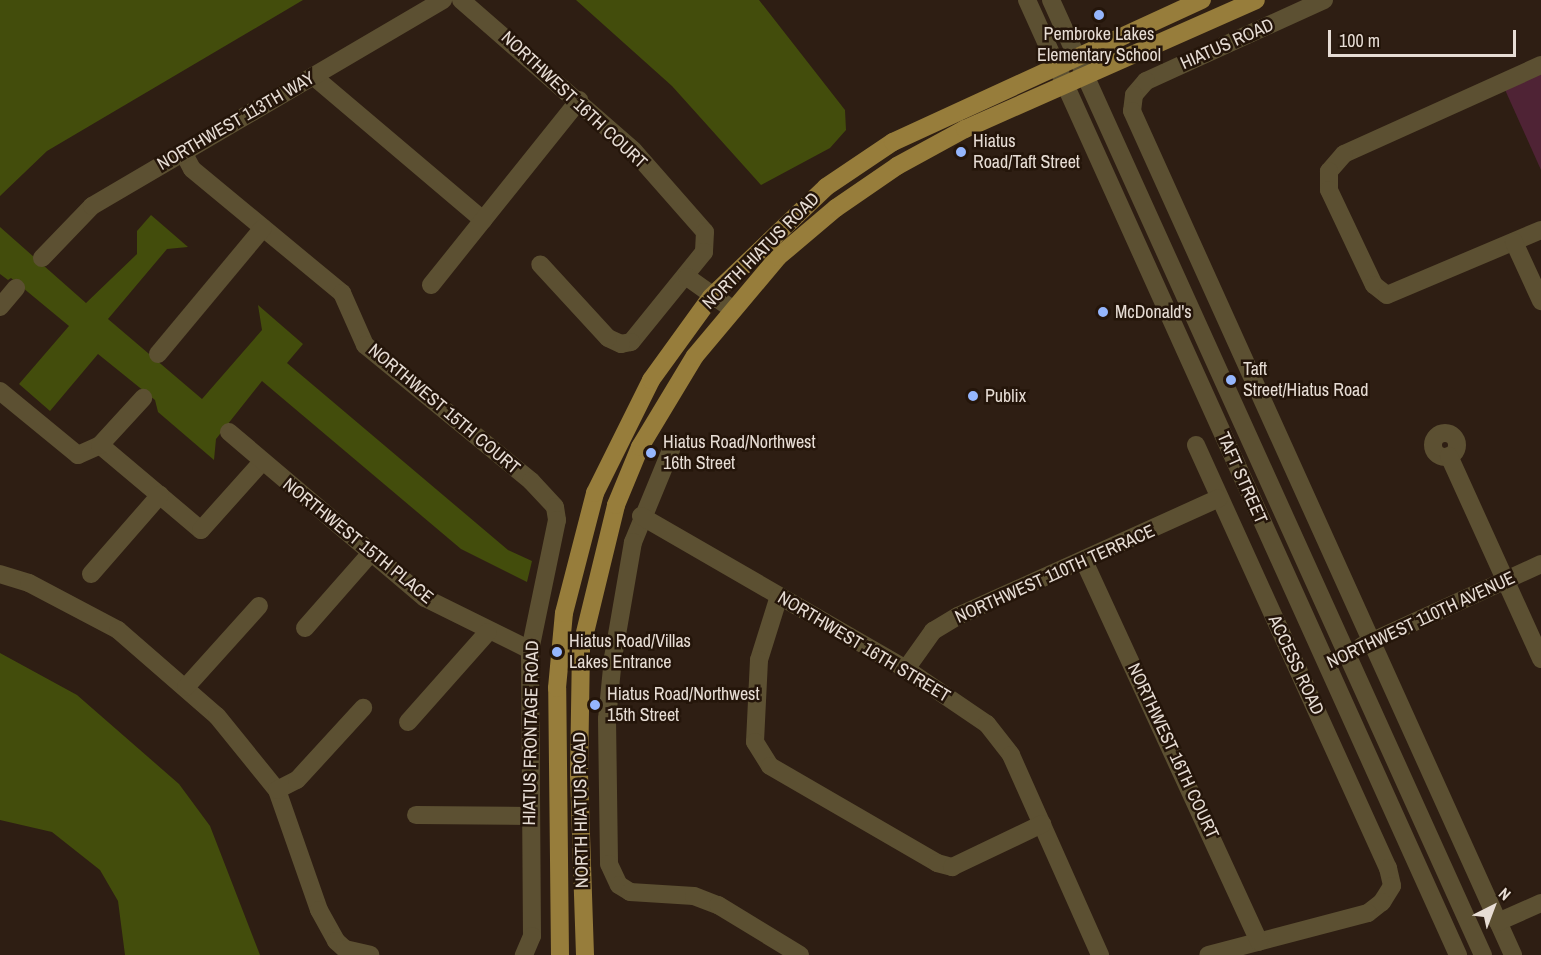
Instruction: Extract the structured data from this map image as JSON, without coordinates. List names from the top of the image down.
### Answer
{
  "streets": {
    "main road": ["NORTH HIATUS ROAD"],
    "street": [
      "HIATUS ROAD",
      "NORTHWEST 16TH COURT",
      "NORTHWEST 113TH WAY",
      "NORTHWEST 15TH COURT",
      "TAFT STREET",
      "NORTHWEST 15TH PLACE",
      "NORTHWEST 110TH TERRACE",
      "NORTHWEST 110TH AVENUE",
      "NORTHWEST 16TH STREET",
      "ACCESS ROAD",
      "HIATUS FRONTAGE ROAD"
    ]
  },
  "crossings": [
    ["HIATUS ROAD", "NORTHWEST 110TH AVENUE"],
    ["NORTHWEST 16TH COURT", "NORTHWEST 110TH TERRACE"],
    ["NORTHWEST 16TH COURT", "ACCESS ROAD"],
    ["NORTHWEST 113TH WAY", "NORTHWEST 15TH COURT"],
    ["NORTH HIATUS ROAD", "TAFT STREET"],
    ["NORTHWEST 15TH COURT", "HIATUS FRONTAGE ROAD"],
    ["TAFT STREET", "NORTHWEST 110TH AVENUE"],
    ["NORTHWEST 15TH PLACE", "HIATUS FRONTAGE ROAD"],
    ["NORTHWEST 110TH TERRACE", "NORTHWEST 16TH STREET"],
    ["NORTHWEST 110TH TERRACE", "ACCESS ROAD"],
    ["NORTHWEST 110TH AVENUE", "ACCESS ROAD"]
  ],
  "places": [
    "Pembroke Lakes Elementary School",
    "Hiatus Road/Taft Street",
    "McDonald's",
    "Taft Street/Hiatus Road",
    "Publix",
    "Hiatus Road/Northwest 16th Street",
    "Hiatus Road/Villas Lakes Entrance",
    "Hiatus Road/Northwest 15th Street"
  ],
  "scale_bar": "100 m",
  "north": "top right"
}
